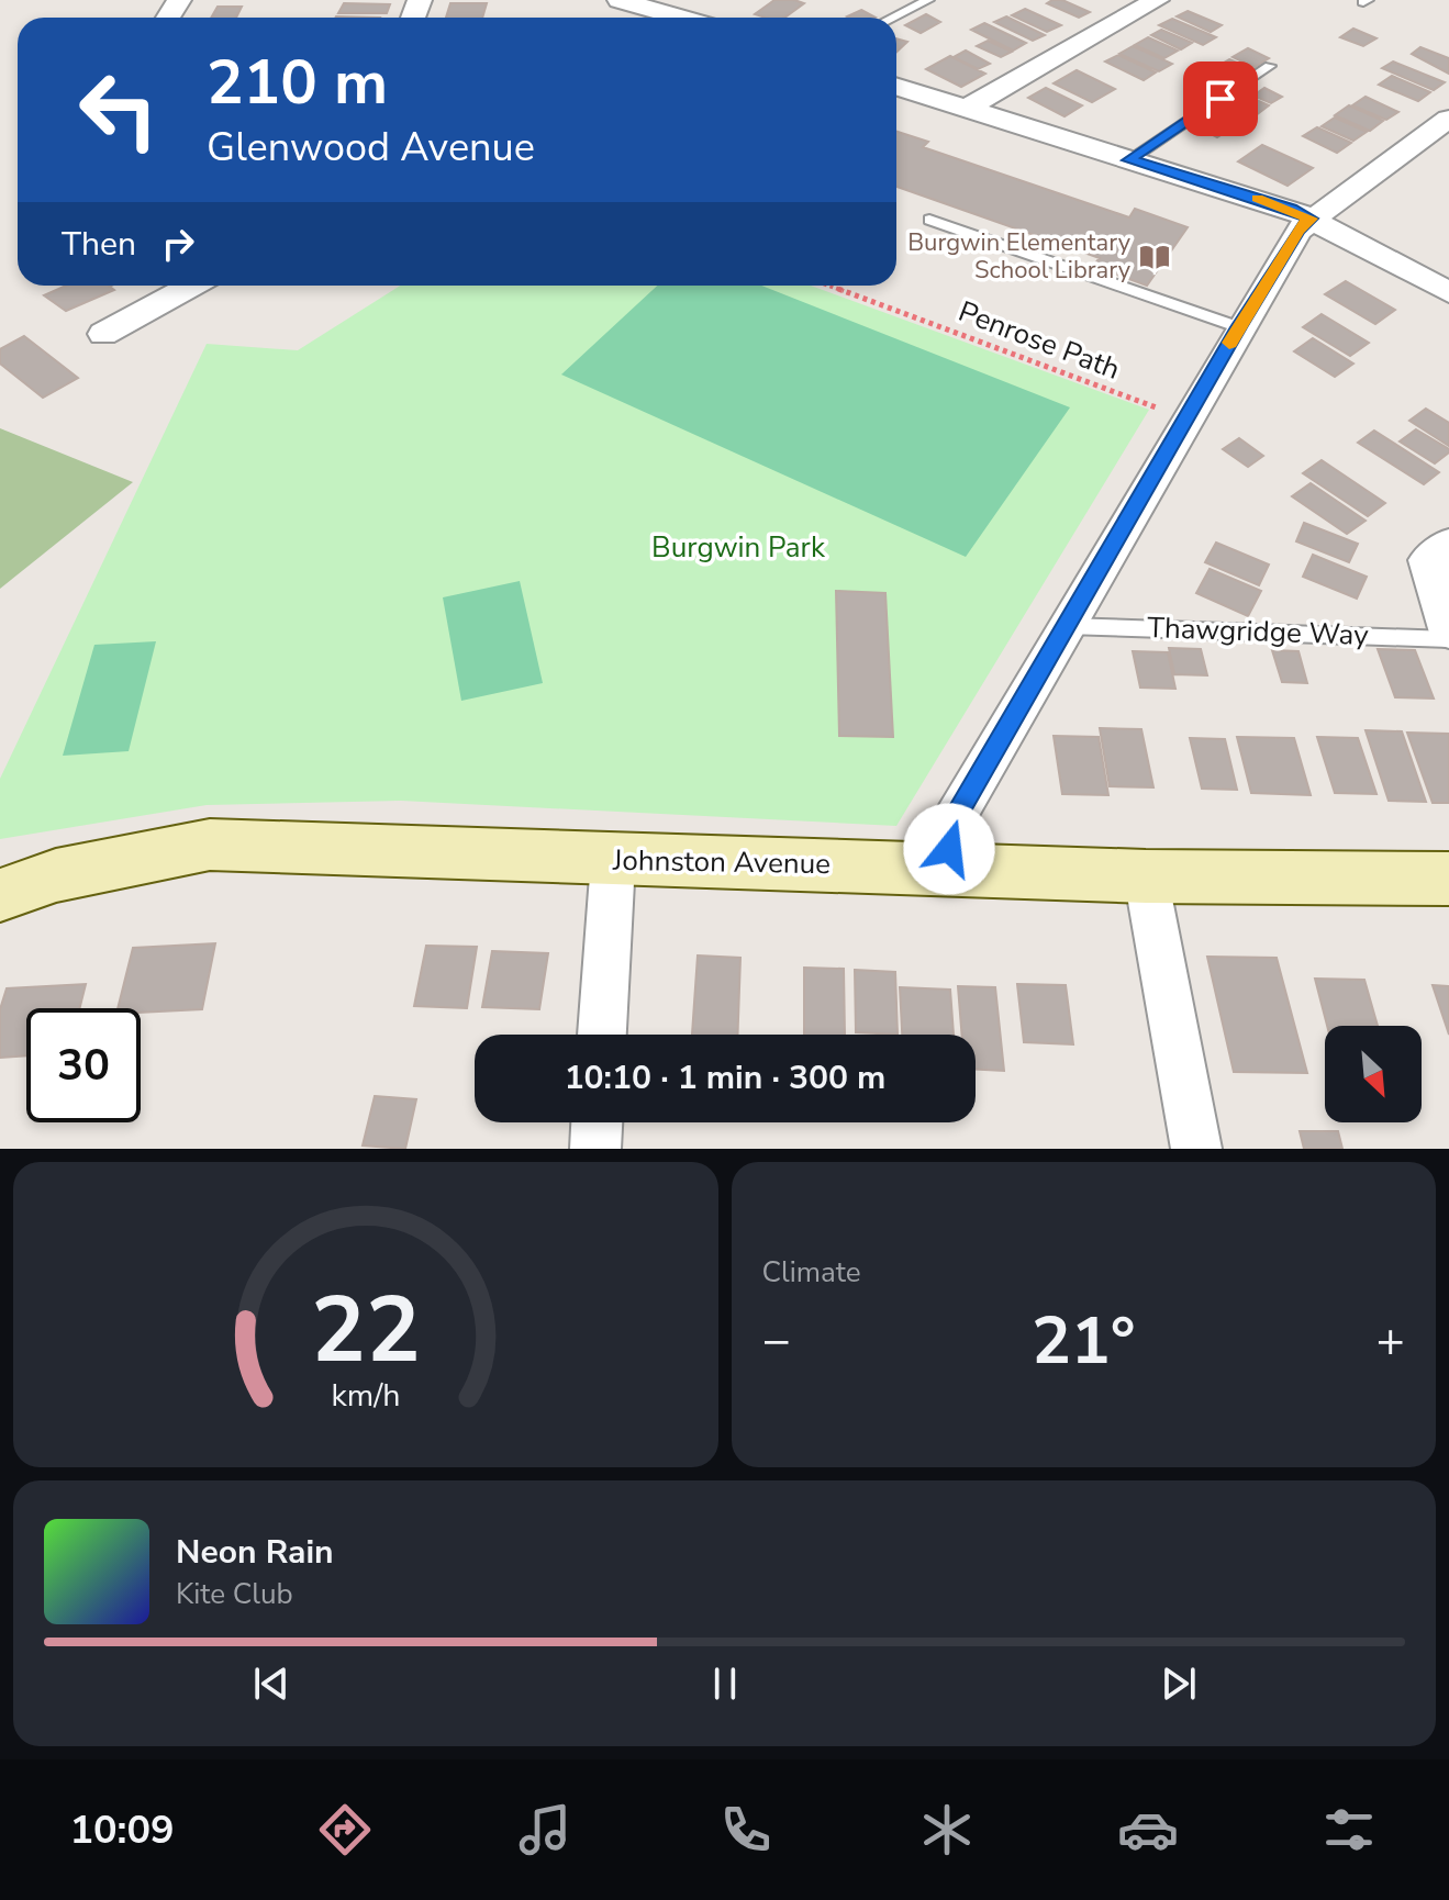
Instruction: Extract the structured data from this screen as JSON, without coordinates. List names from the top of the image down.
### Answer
{
  "streets": {
    "street": ["Johnston Avenue"],
    "lane": ["Thawgridge Way"],
    "path": ["Penrose Path"]
  },
  "parks": ["Burgwin Park"],
  "places": {
    "library": ["Burgwin Elementary School Library"]
  },
  "north": "bottom right",
  "page": {
    "turn": ["210 m", "Glenwood Avenue"],
    "then": "Then",
    "limit": "30",
    "trip": "10:10 · 1 min · 300 m",
    "tile": "Climate",
    "heat": ["−", "21°", "+"],
    "song": ["Neon Rain", "Kite Club"],
    "tabs": "10:09",
    "gauge": ["22", "km/h"]
  }
}
